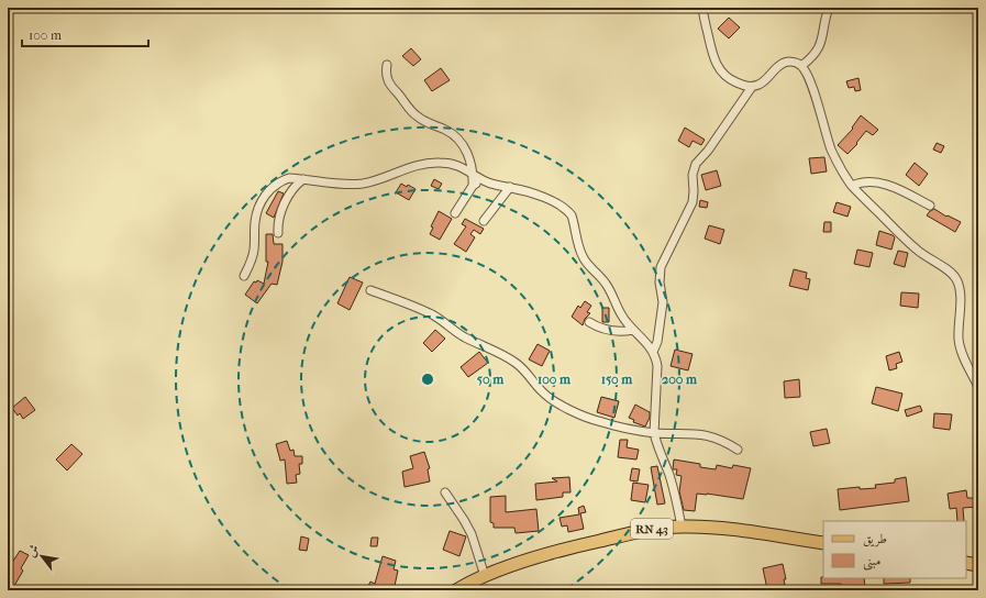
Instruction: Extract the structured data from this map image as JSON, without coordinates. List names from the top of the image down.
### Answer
{
  "streets": {
    "main road": ["RN 43"]
  },
  "legend": ["طريق", "مبنى"],
  "scale_bar": "100 m",
  "north": "top left",
  "rings": [
    "50 m",
    "100 m",
    "150 m",
    "200 m"
  ]
}
